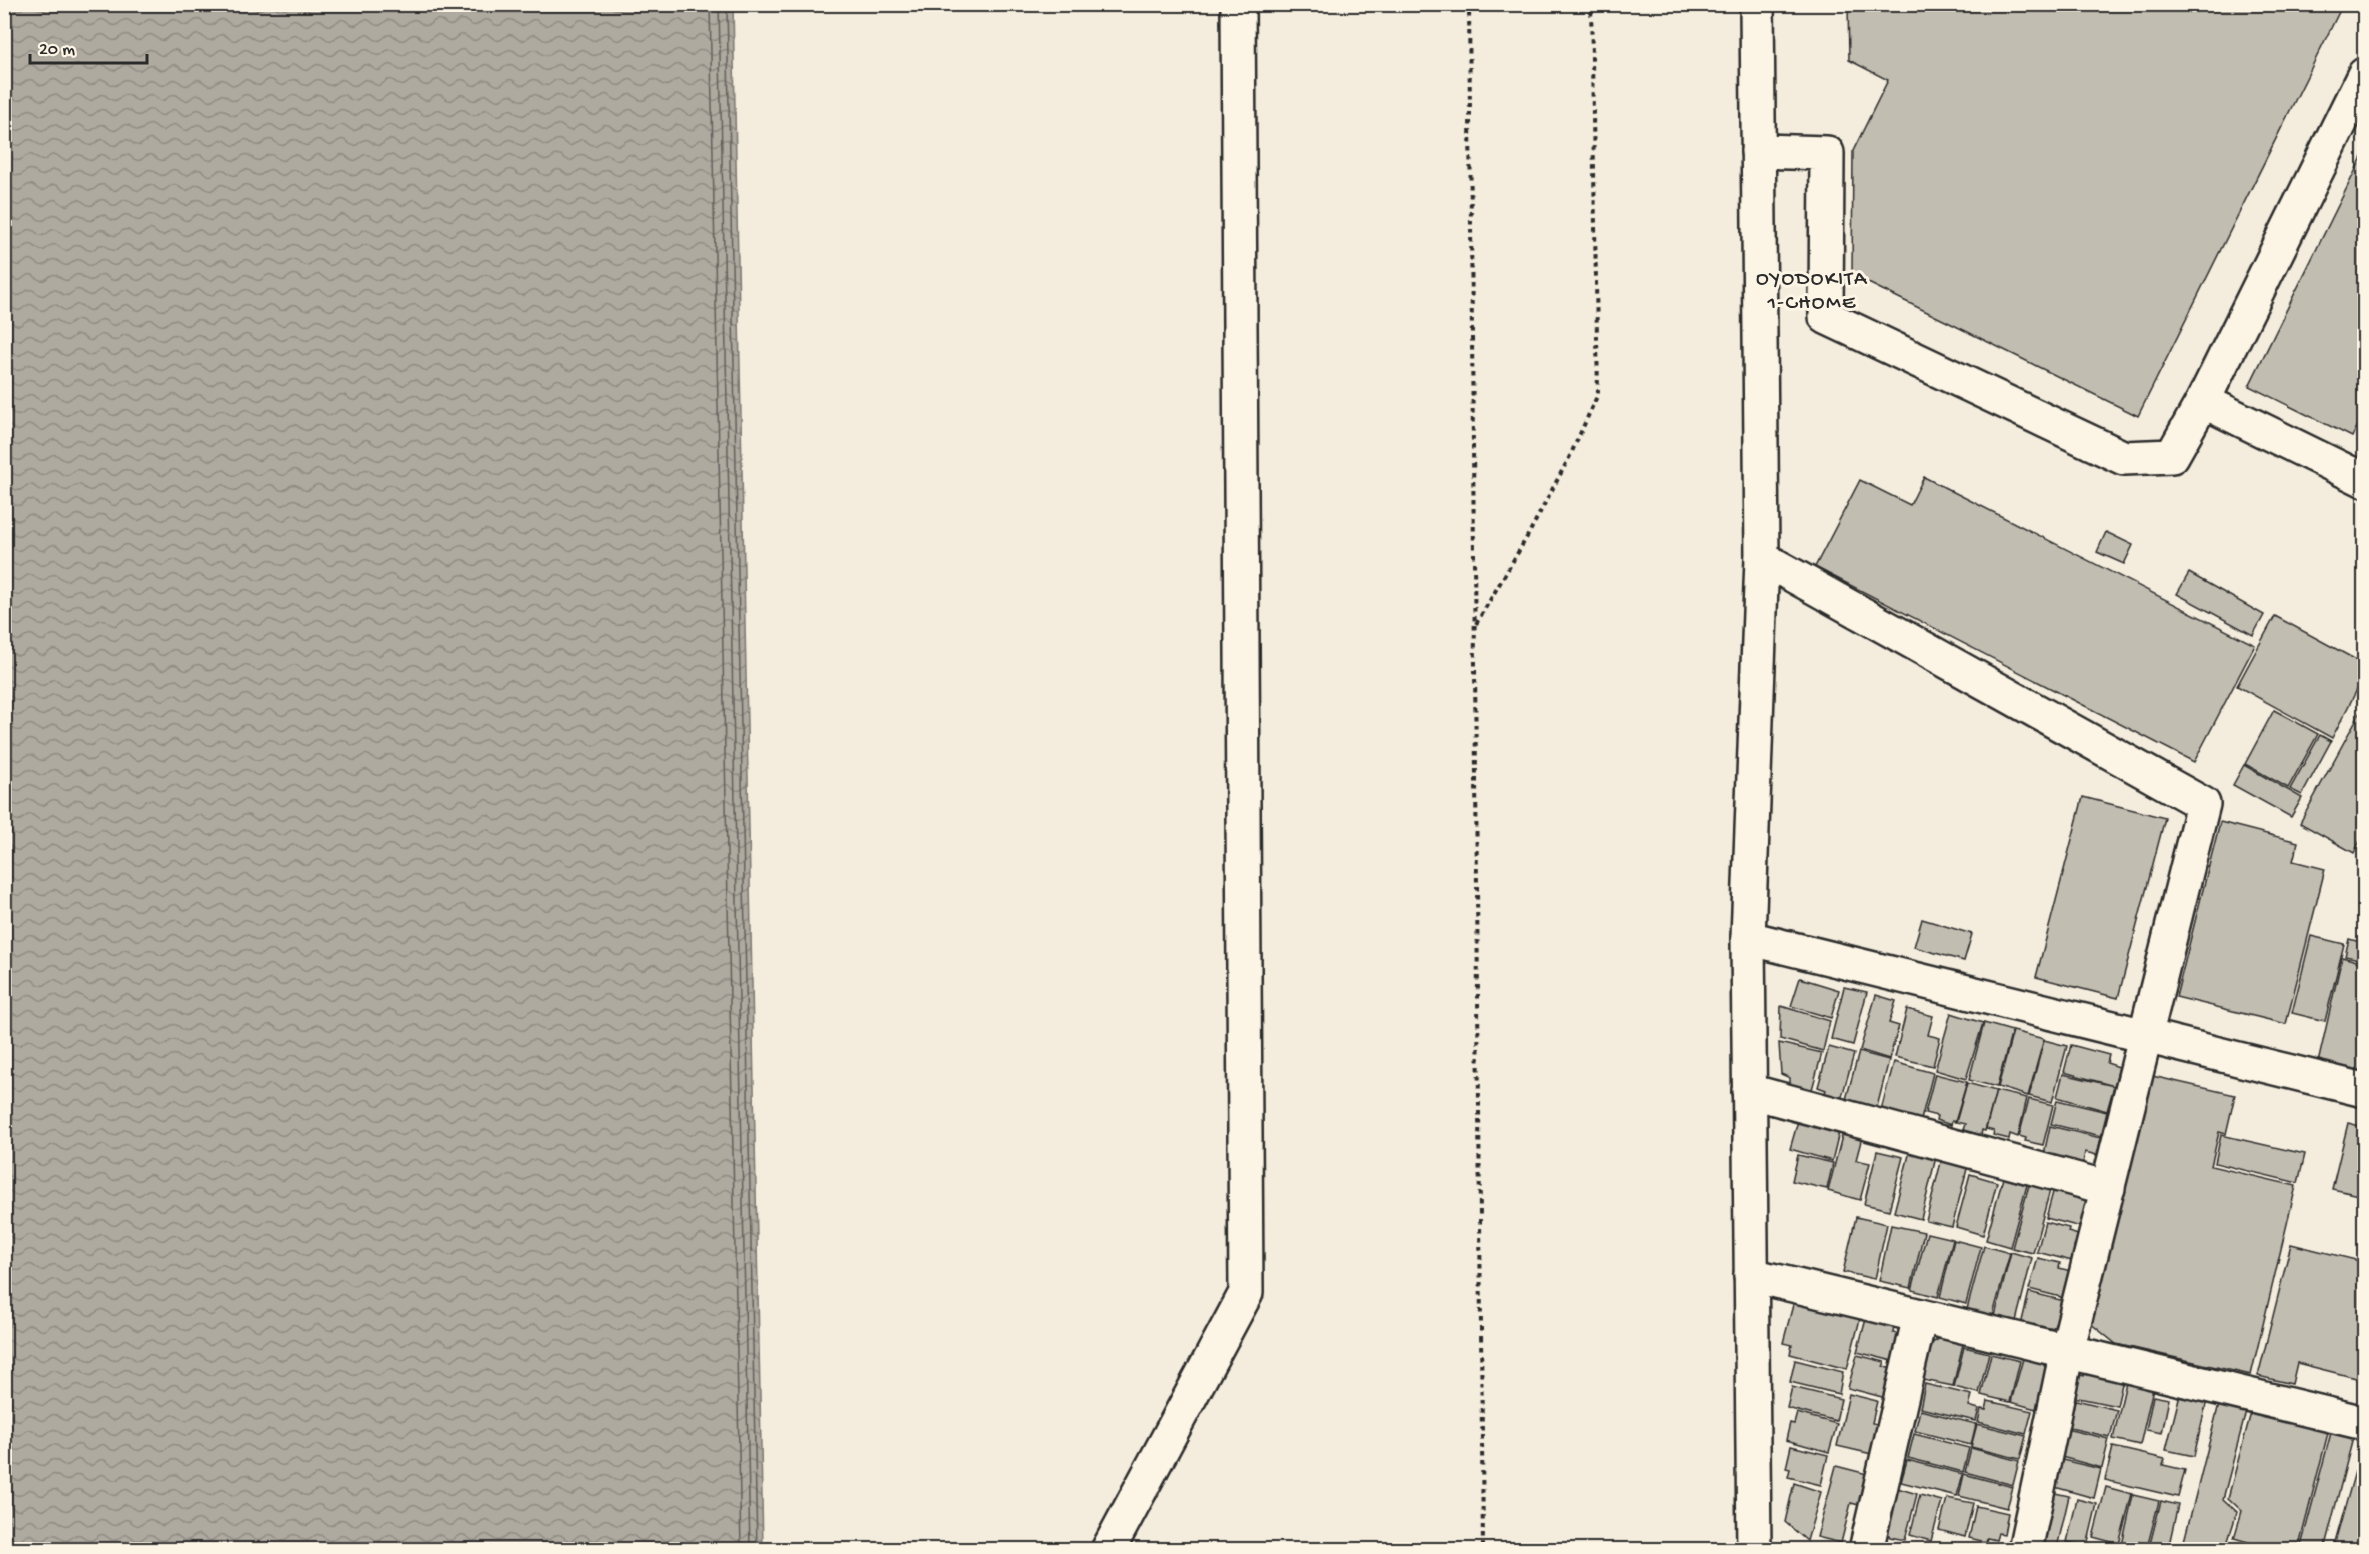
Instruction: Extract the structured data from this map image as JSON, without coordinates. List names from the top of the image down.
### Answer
{
  "districts": ["OYODOKITA 1-CHOME"],
  "scale_bar": "20 m"
}
